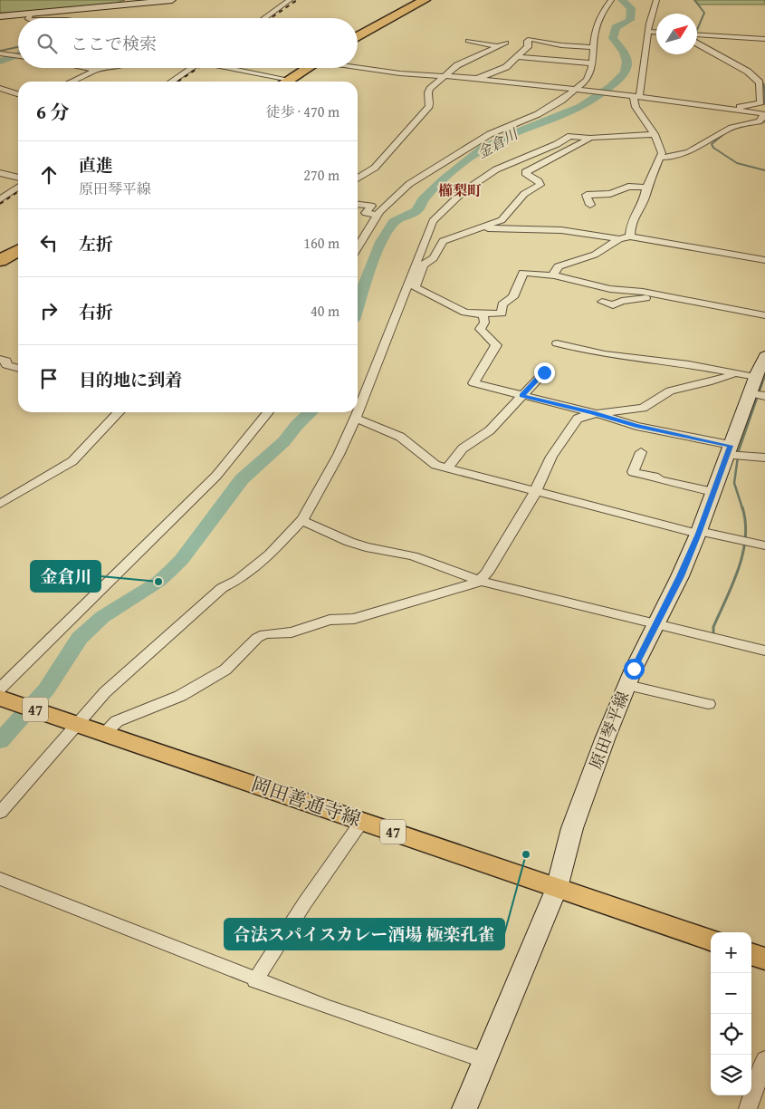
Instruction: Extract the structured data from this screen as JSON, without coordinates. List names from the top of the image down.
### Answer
{
  "streets": {
    "main road": ["47", "原田琴平線", "岡田善通寺線"]
  },
  "crossings": [
    ["原田琴平線", "岡田善通寺線"]
  ],
  "districts": ["櫛梨町"],
  "water": ["金倉川"],
  "places": ["金倉川", "合法スパイスカレー酒場 極楽孔雀"],
  "north": "top right",
  "page": {
    "search": "ここで検索",
    "heading": ["6 分", "徒歩 · 470 m"],
    "list": [
      ["直進", "原田琴平線", "270 m"],
      ["左折", "160 m"],
      ["右折", "40 m"],
      "目的地に到着"
    ],
    "map_buttons": ["+", "−"]
  }
}
